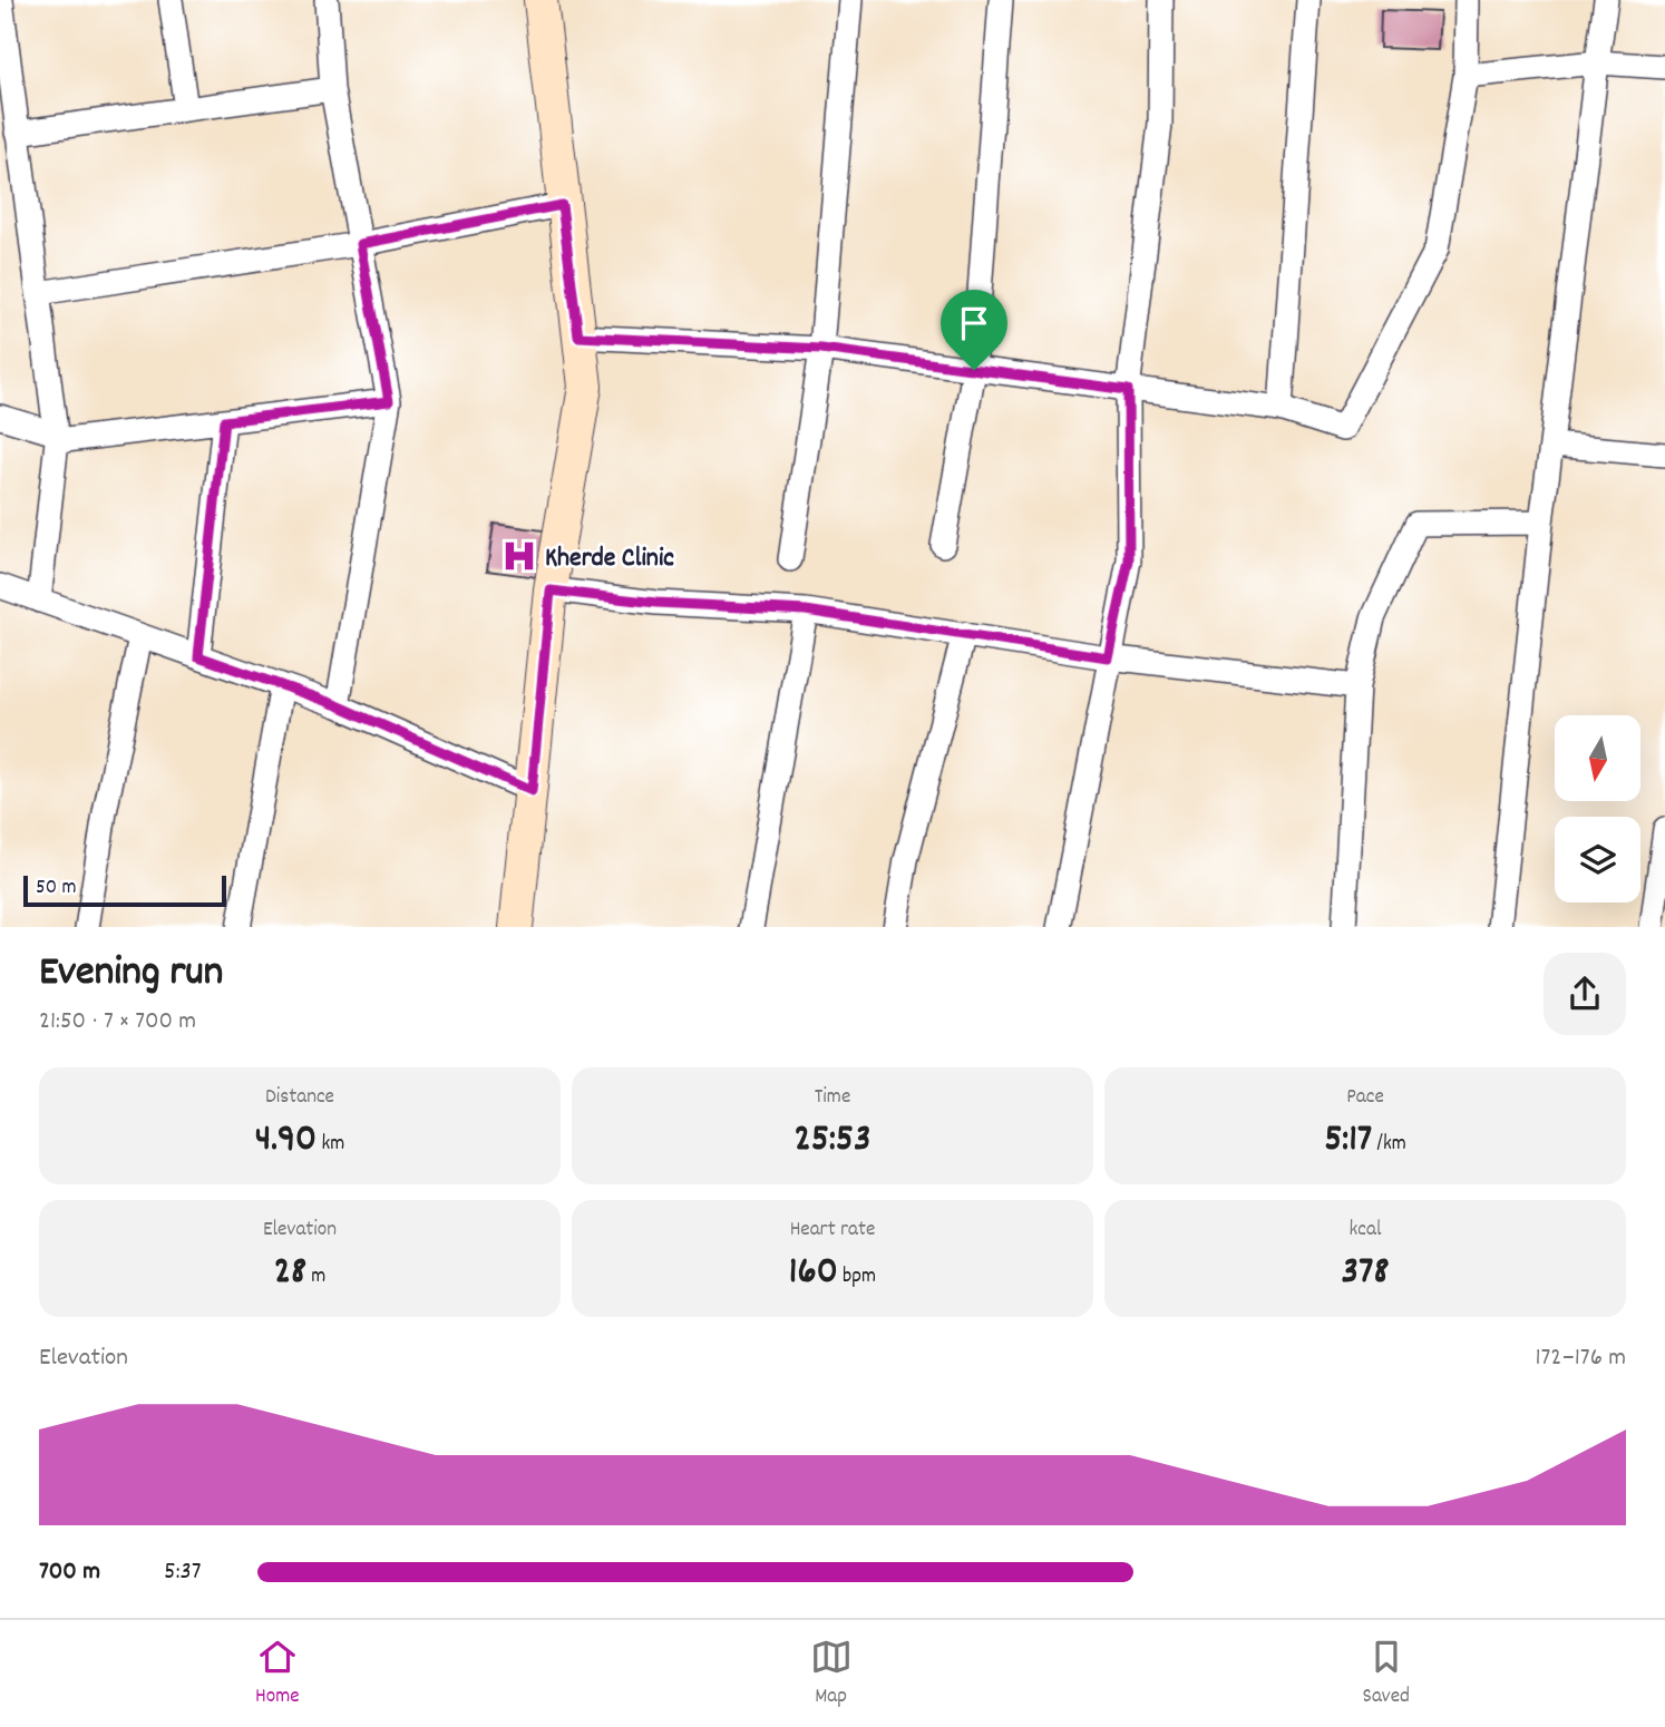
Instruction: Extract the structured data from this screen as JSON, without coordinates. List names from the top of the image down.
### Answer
{
  "places": {
    "hospital": ["Kherde Clinic"]
  },
  "scale_bar": "50 m",
  "north": "bottom",
  "page": {
    "scale": "50 m",
    "heading": ["Evening run", "21:50 · 7 × 700 m"],
    "stats": [
      ["Distance", "4.90 km"],
      ["Time", "25:53"],
      ["Pace", "5:17 /km"],
      ["Elevation", "28 m"],
      ["Heart rate", "160 bpm"],
      ["kcal", "378"]
    ],
    "chart": ["Elevation", "172–176 m"],
    "list": [
      {
        "name": "700 m",
        "note": "5:37"
      }
    ],
    "tabs": ["Home", "Map", "Saved"]
  }
}
